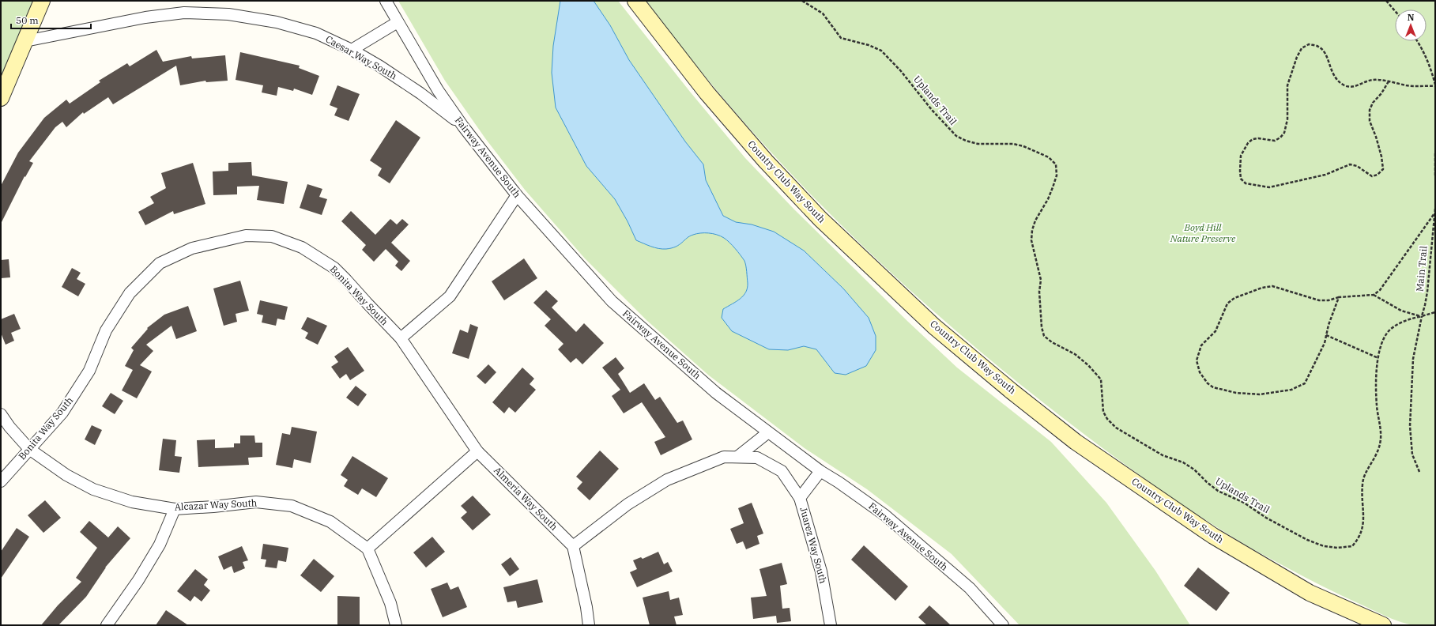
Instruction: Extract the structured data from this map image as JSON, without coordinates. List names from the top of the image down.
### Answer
{
  "streets": {
    "street": [
      "Caesar Way South",
      "Fairway Avenue South",
      "Country Club Way South",
      "Bonita Way South",
      "Almeria Way South",
      "Alcazar Way South",
      "Juarez Way South"
    ],
    "path": ["Uplands Trail", "Main Trail"]
  },
  "crossings": [
    ["Caesar Way South", "Fairway Avenue South"],
    ["Uplands Trail", "Main Trail"],
    ["Fairway Avenue South", "Juarez Way South"],
    ["Bonita Way South", "Almeria Way South"],
    ["Bonita Way South", "Alcazar Way South"]
  ],
  "parks": ["Boyd Hill Nature Preserve"],
  "scale_bar": "50 m",
  "north": "top"
}
